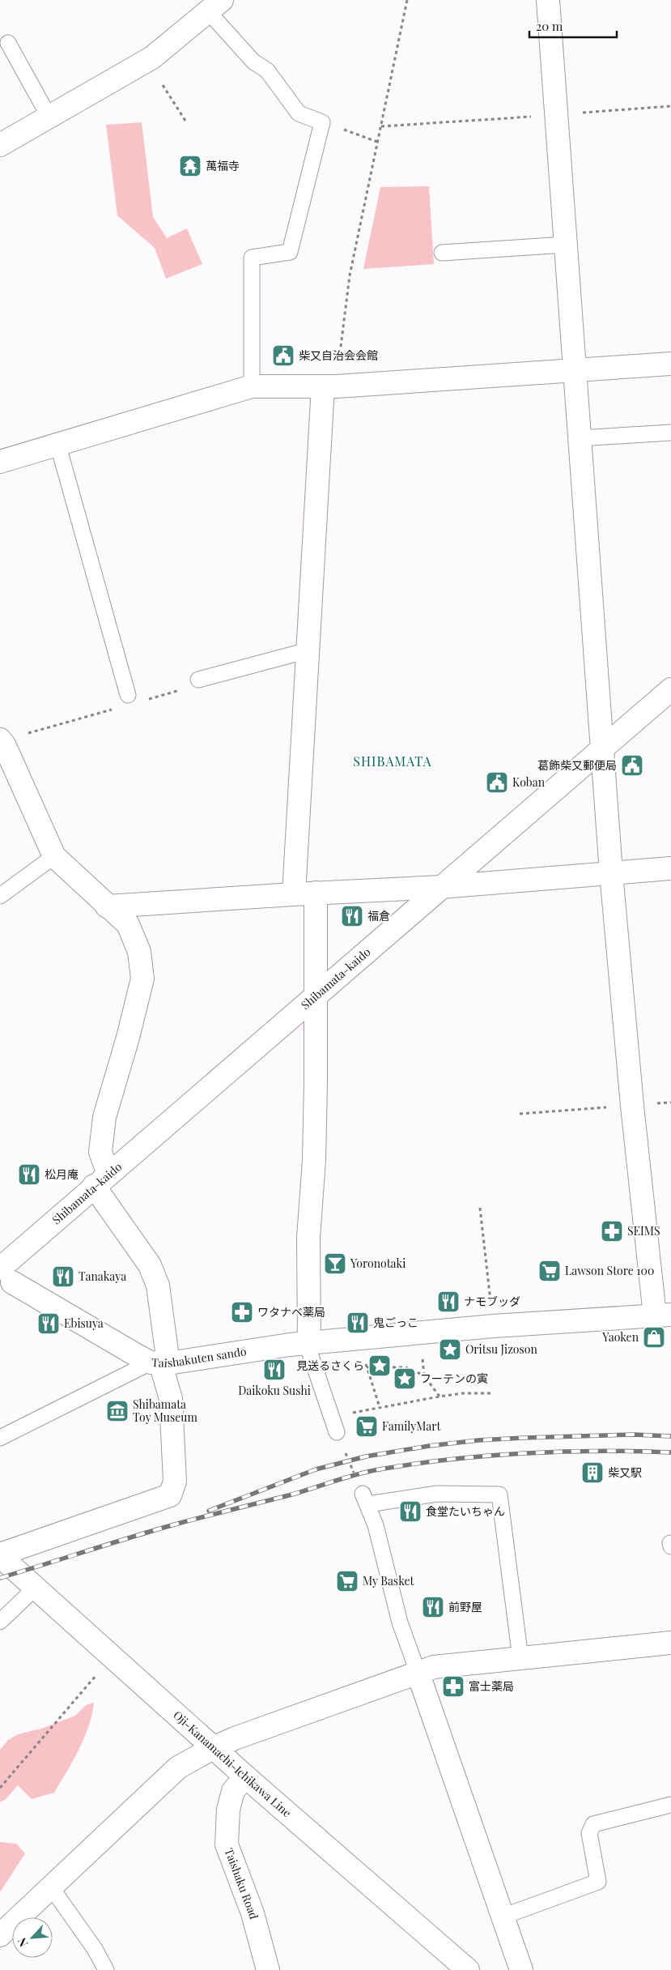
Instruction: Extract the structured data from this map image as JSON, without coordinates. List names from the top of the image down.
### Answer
{
  "streets": {
    "street": [
      "Shibamata-kaido",
      "Taishakuten sandō",
      "Oji-Kanamachi-Ichikawa Line",
      "Taishaku Road"
    ]
  },
  "crossings": [
    ["Shibamata-kaido", "Taishakuten sandō"],
    ["Oji-Kanamachi-Ichikawa Line", "Taishaku Road"]
  ],
  "districts": ["SHIBAMATA"],
  "places": {
    "temple": ["萬福寺"],
    "public building": ["柴又自治会会館", "葛飾柴又郵便局", "Koban"],
    "restaurant": [
      "福倉",
      "松月庵",
      "Tanakaya",
      "ナモブッダ",
      "鬼ごっこ",
      "Ebisuya",
      "Daikoku Sushi",
      "食堂たいちゃん",
      "前野屋"
    ],
    "pharmacy": ["SEIMS", "ワタナベ薬局", "富士薬局"],
    "bar": ["Yoronotaki"],
    "supermarket": ["Lawson Store 100", "FamilyMart", "My Basket"],
    "shop": ["Yaoken"],
    "place": ["Oritsu Jizoson", "見送るさくら", "フーテンの寅"],
    "museum": ["Shibamata Toy Museum"],
    "building": ["柴又駅"]
  },
  "scale_bar": "20 m",
  "north": "bottom left"
}
